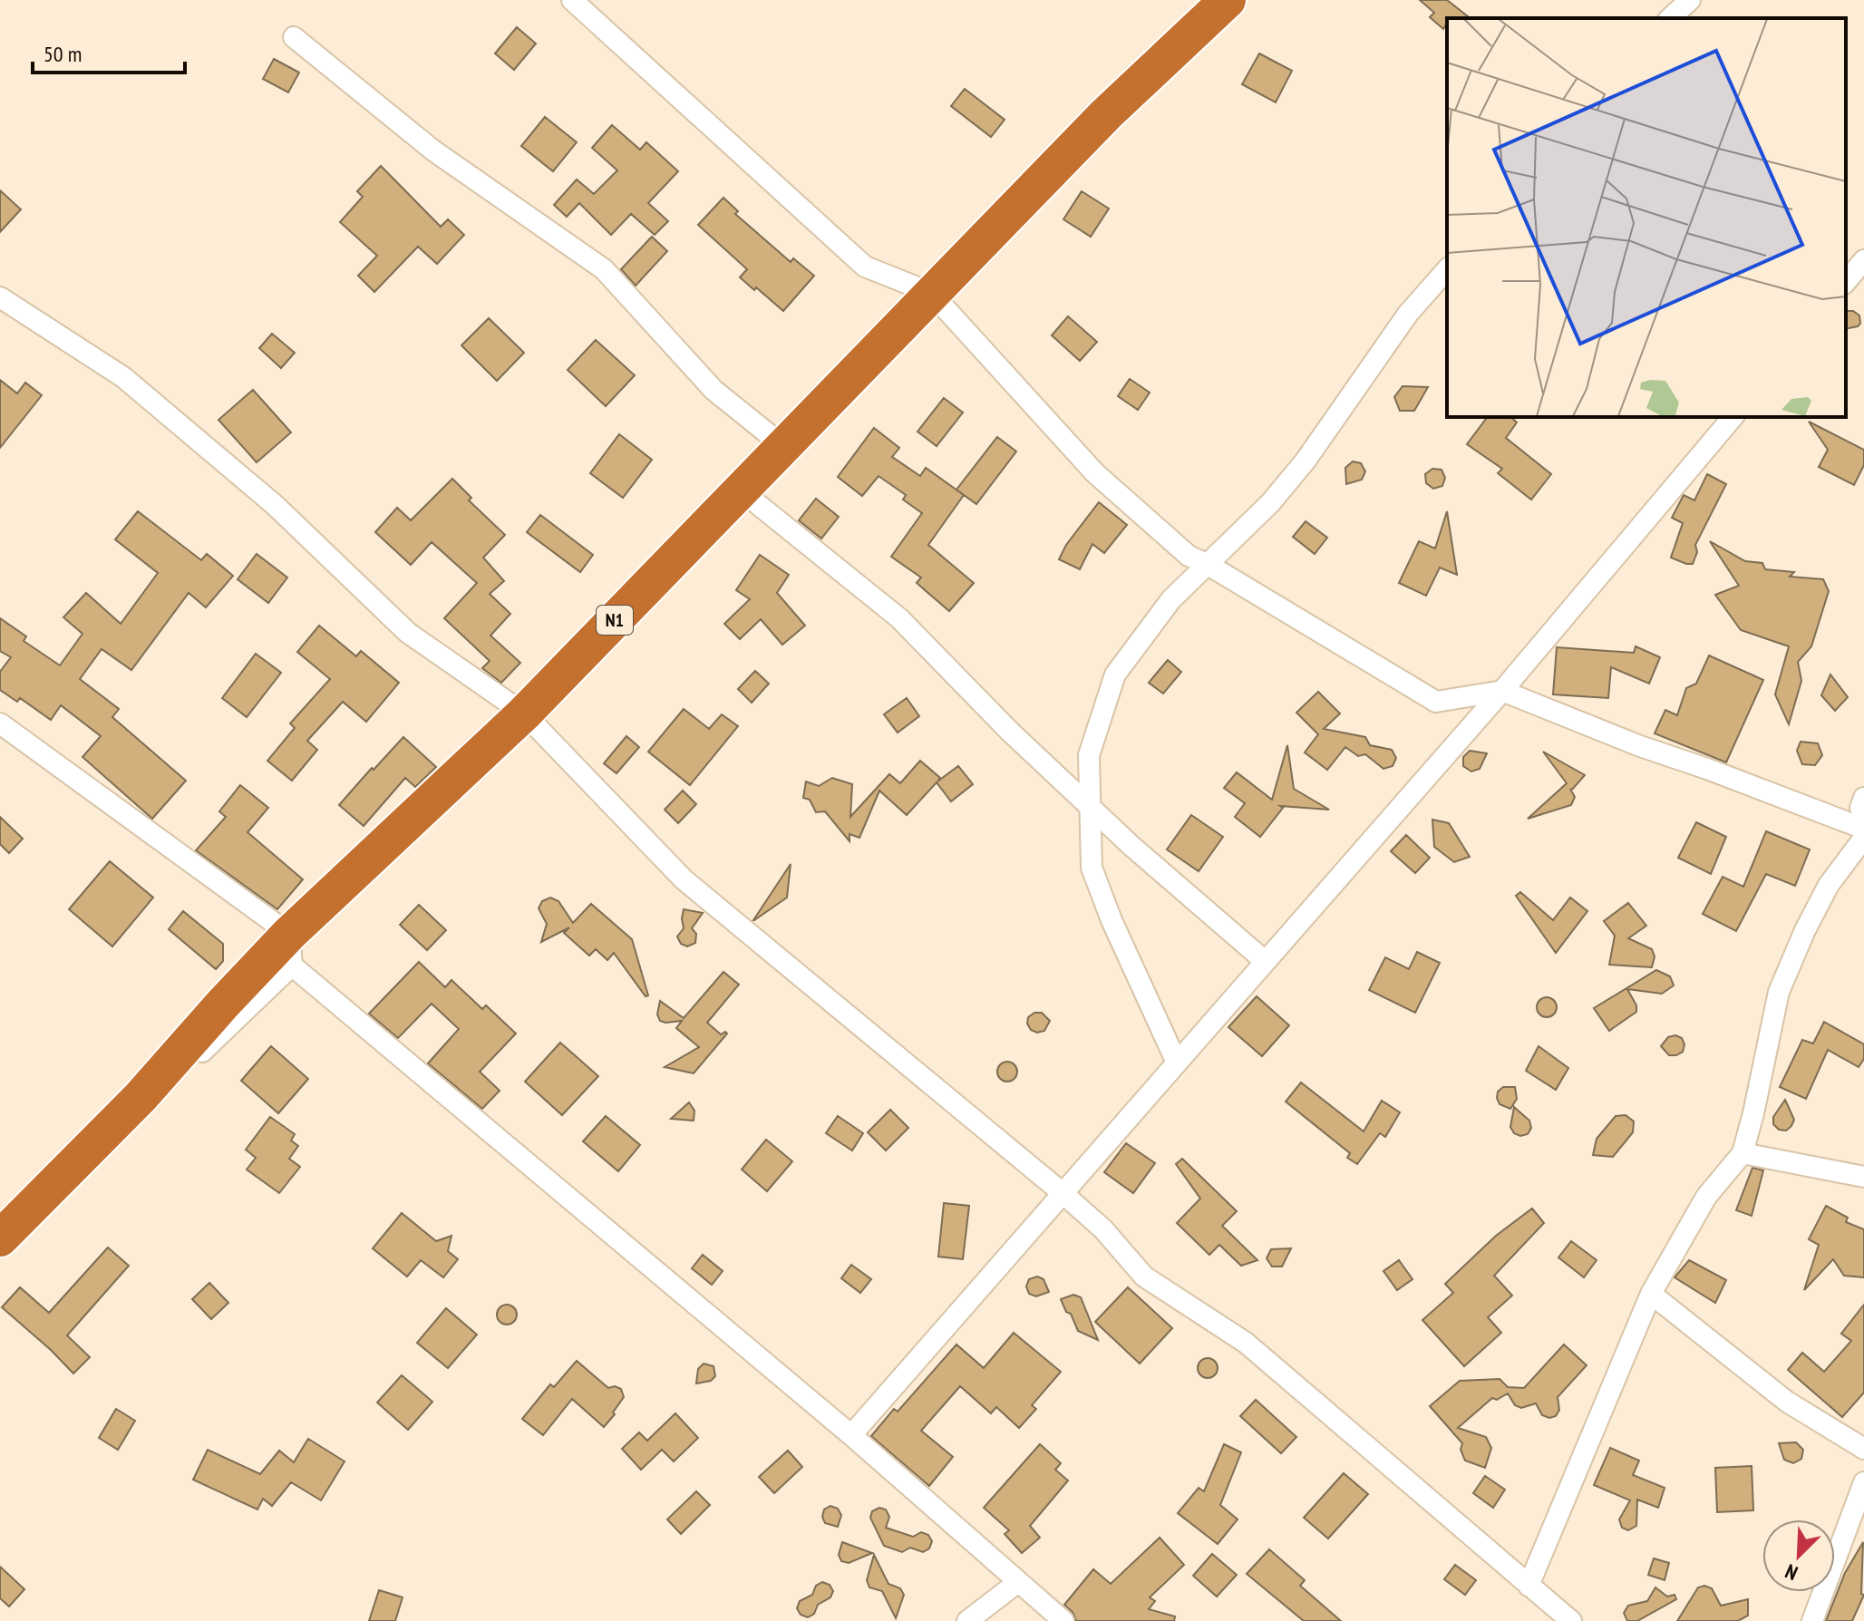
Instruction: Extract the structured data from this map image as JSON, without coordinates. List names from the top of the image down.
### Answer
{
  "streets": {
    "highway": ["N1"]
  },
  "scale_bar": "50 m",
  "north": "bottom left"
}
